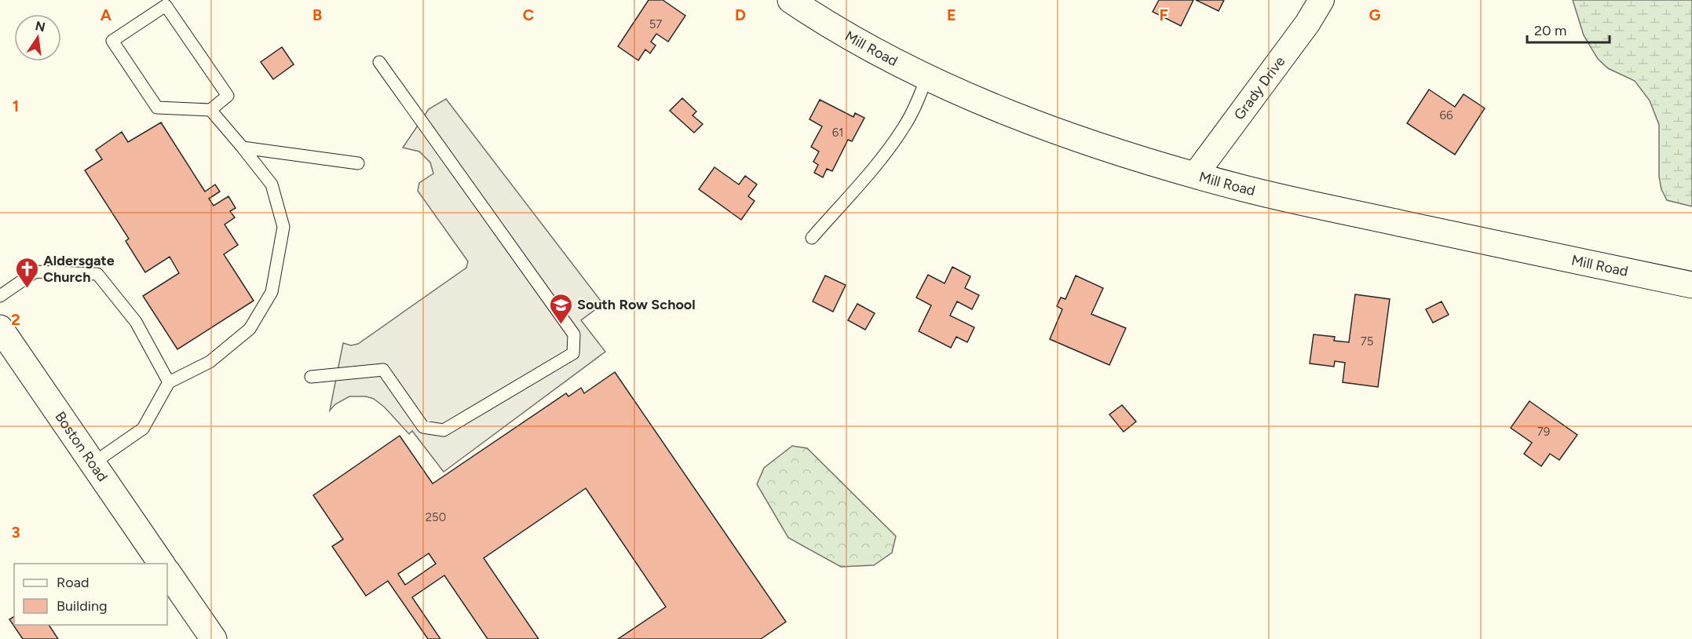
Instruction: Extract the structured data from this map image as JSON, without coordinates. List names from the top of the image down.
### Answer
{
  "streets": {
    "main road": ["Mill Road", "Boston Road"],
    "street": ["Grady Drive"]
  },
  "crossings": [
    ["Mill Road", "Grady Drive"]
  ],
  "places": {
    "church": ["Aldersgate Church"],
    "school or university": ["South Row School"]
  },
  "house_numbers": [
    "57",
    "66",
    "61",
    "75",
    "79",
    "250"
  ],
  "legend": ["Road", "Building"],
  "scale_bar": "20 m",
  "north": "top",
  "grid": {
    "columns": [
      "A",
      "B",
      "C",
      "D",
      "E",
      "F",
      "G"
    ],
    "rows": ["1", "2", "3"]
  }
}
